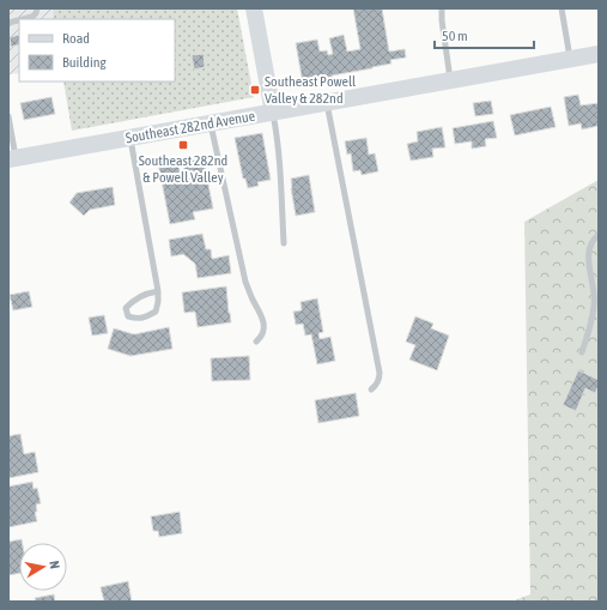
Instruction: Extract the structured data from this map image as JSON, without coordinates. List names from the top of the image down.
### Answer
{
  "streets": {
    "main road": ["Southeast 282nd Avenue"]
  },
  "places": {
    "transit": ["Southeast Powell Valley & 282nd", "Southeast 282nd & Powell Valley"]
  },
  "legend": ["Road", "Building"],
  "scale_bar": "50 m",
  "north": "right"
}
